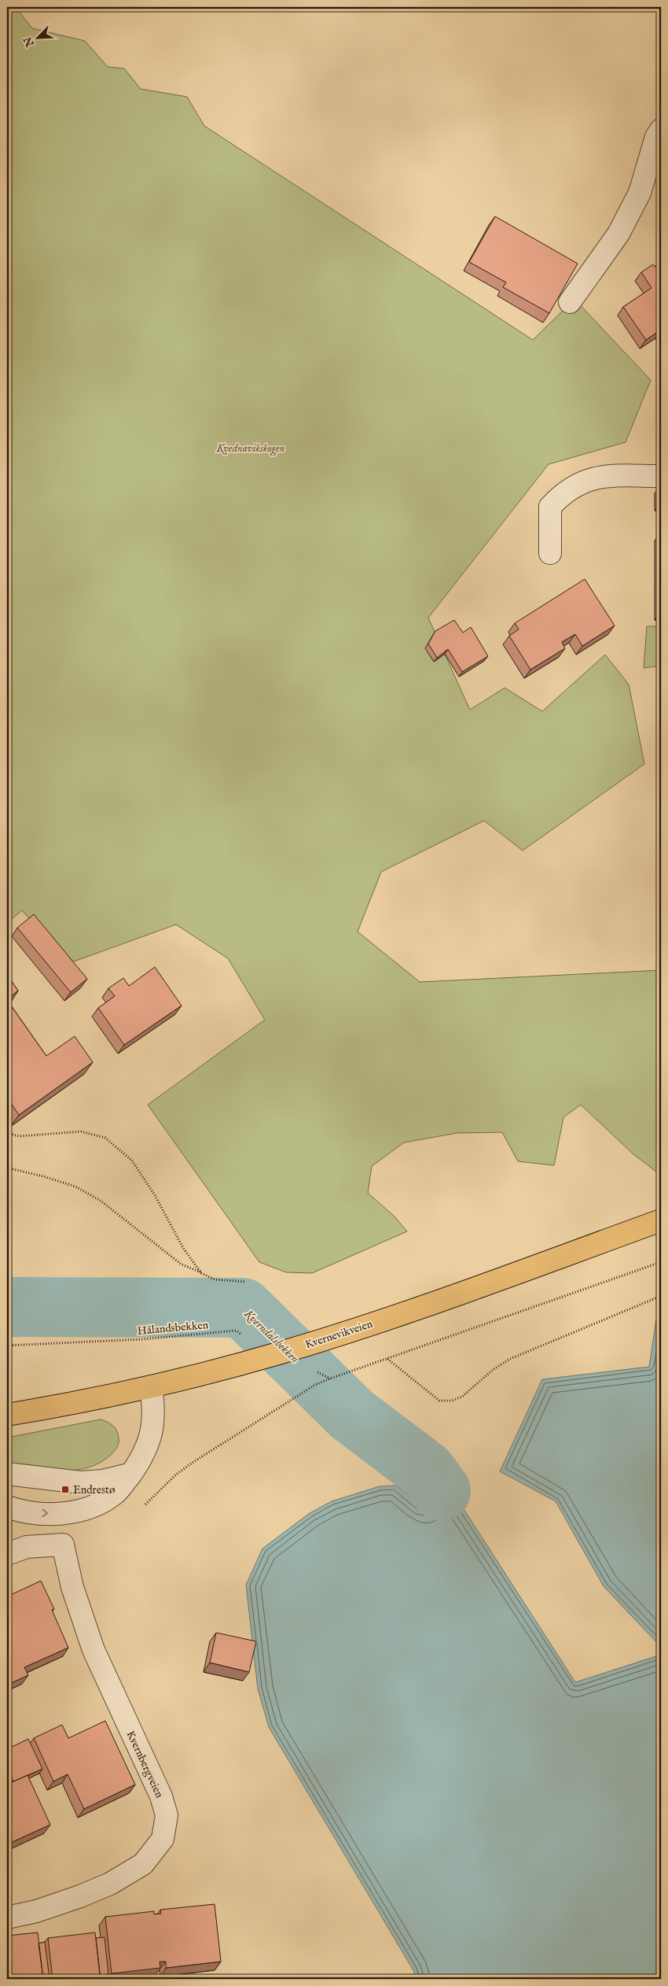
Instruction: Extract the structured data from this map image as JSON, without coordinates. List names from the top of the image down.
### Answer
{
  "streets": {
    "main road": ["Kvernevikveien"],
    "street": ["Kvernbergveien"],
    "path": ["Hålandsbekken"]
  },
  "crossings": [
    ["Hålandsbekken", "Kvernevikveien"]
  ],
  "water": ["Kverndalsbekken"],
  "parks": ["Kvednavikskogen"],
  "places": {
    "transit": ["Endrestø"]
  },
  "north": "bottom left"
}
